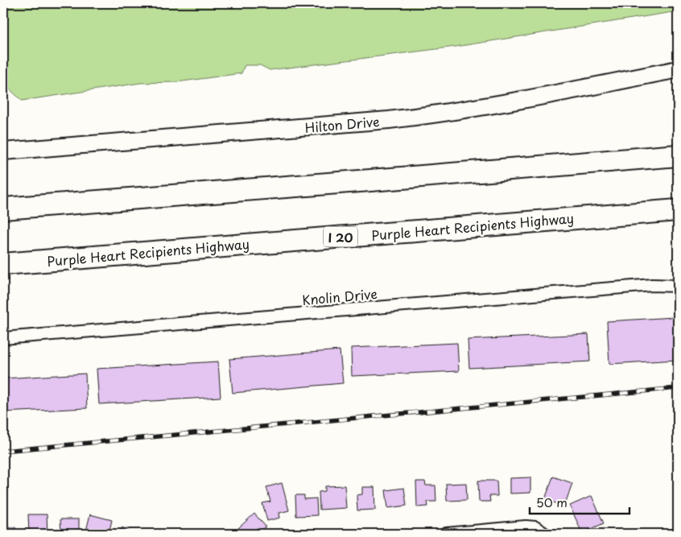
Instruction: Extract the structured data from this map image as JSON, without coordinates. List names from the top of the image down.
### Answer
{
  "streets": {
    "highway": ["Purple Heart Recipients Highway", "I 20"],
    "street": ["Hilton Drive", "Knolin Drive"]
  },
  "scale_bar": "50 m"
}
